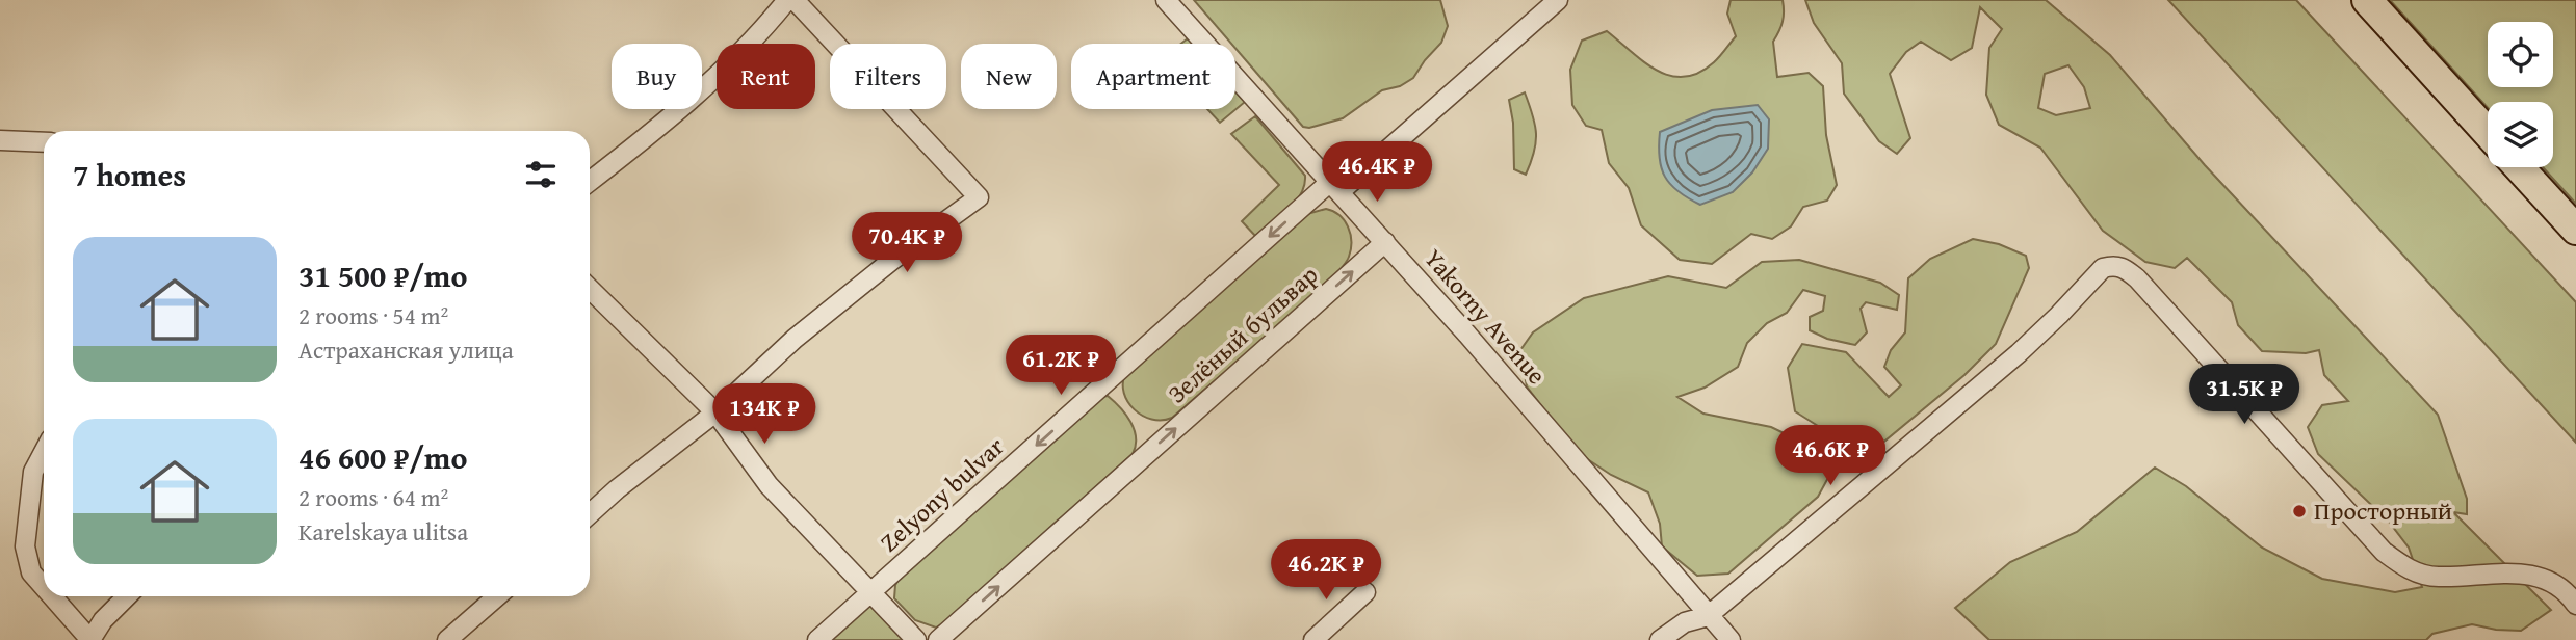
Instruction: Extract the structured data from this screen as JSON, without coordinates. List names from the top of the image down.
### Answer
{
  "streets": {
    "street": ["Yakorny Avenue", "Зелёный бульвар", "Zelyony bulvar"]
  },
  "crossings": [
    ["Yakorny Avenue", "Зелёный бульвар"],
    ["Yakorny Avenue", "Zelyony bulvar"]
  ],
  "one_way": ["Зелёный бульвар", "Zelyony bulvar"],
  "places": ["Просторный"],
  "page": {
    "chip": [
      "Buy",
      "Rent",
      "Filters",
      "New",
      "Apartment"
    ],
    "heading": "7 homes",
    "price": [
      "46.4K ₽",
      "70.4K ₽",
      "61.2K ₽",
      "31.5K ₽",
      "134K ₽",
      "46.6K ₽",
      "46.2K ₽"
    ],
    "list": [
      {
        "name": "31 500 ₽/mo",
        "note": "2 rooms · 54 m² · Астраханская улица"
      },
      {
        "name": "46 600 ₽/mo",
        "note": "2 rooms · 64 m² · Karelskaya ulitsa"
      }
    ]
  }
}
